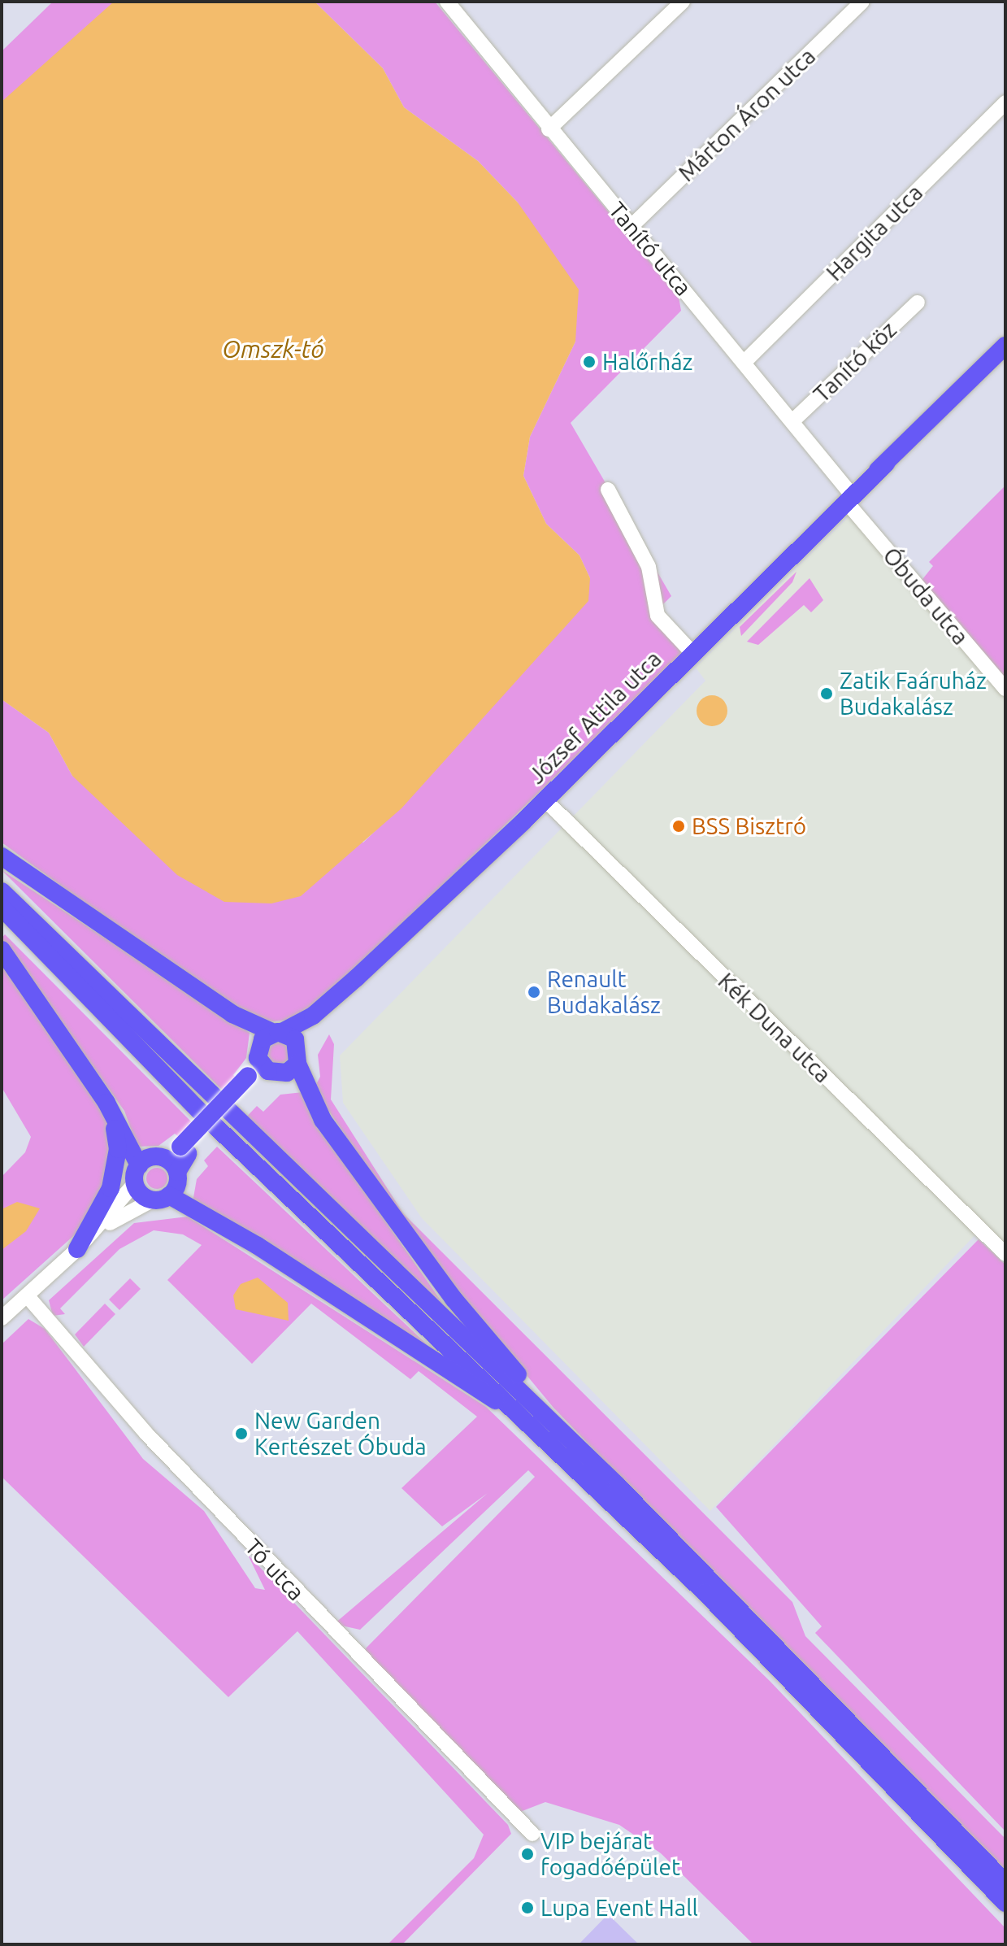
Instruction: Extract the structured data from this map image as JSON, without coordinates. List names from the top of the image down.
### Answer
{
  "streets": {
    "main road": ["József Attila utca"],
    "street": [
      "Márton Áron utca",
      "Hargita utca",
      "Tanító utca",
      "Tanító köz",
      "Óbuda utca",
      "Kék Duna utca",
      "Tó utca"
    ]
  },
  "crossings": [
    ["Márton Áron utca", "Tanító utca"],
    ["Hargita utca", "Tanító utca"],
    ["Tanító utca", "Tanító köz"],
    ["Tanító utca", "Óbuda utca"],
    ["Tanító utca", "József Attila utca"],
    ["Óbuda utca", "József Attila utca"],
    ["József Attila utca", "Kék Duna utca"]
  ],
  "water": ["Omszk-tó"],
  "places": [
    "Halőrház",
    "Zatik Faáruház Budakalász",
    "BSS Bisztró",
    "Renault Budakalász",
    "New Garden Kertészet Óbuda",
    "VIP bejárat fogadóépület",
    "Lupa Event Hall"
  ]
}
